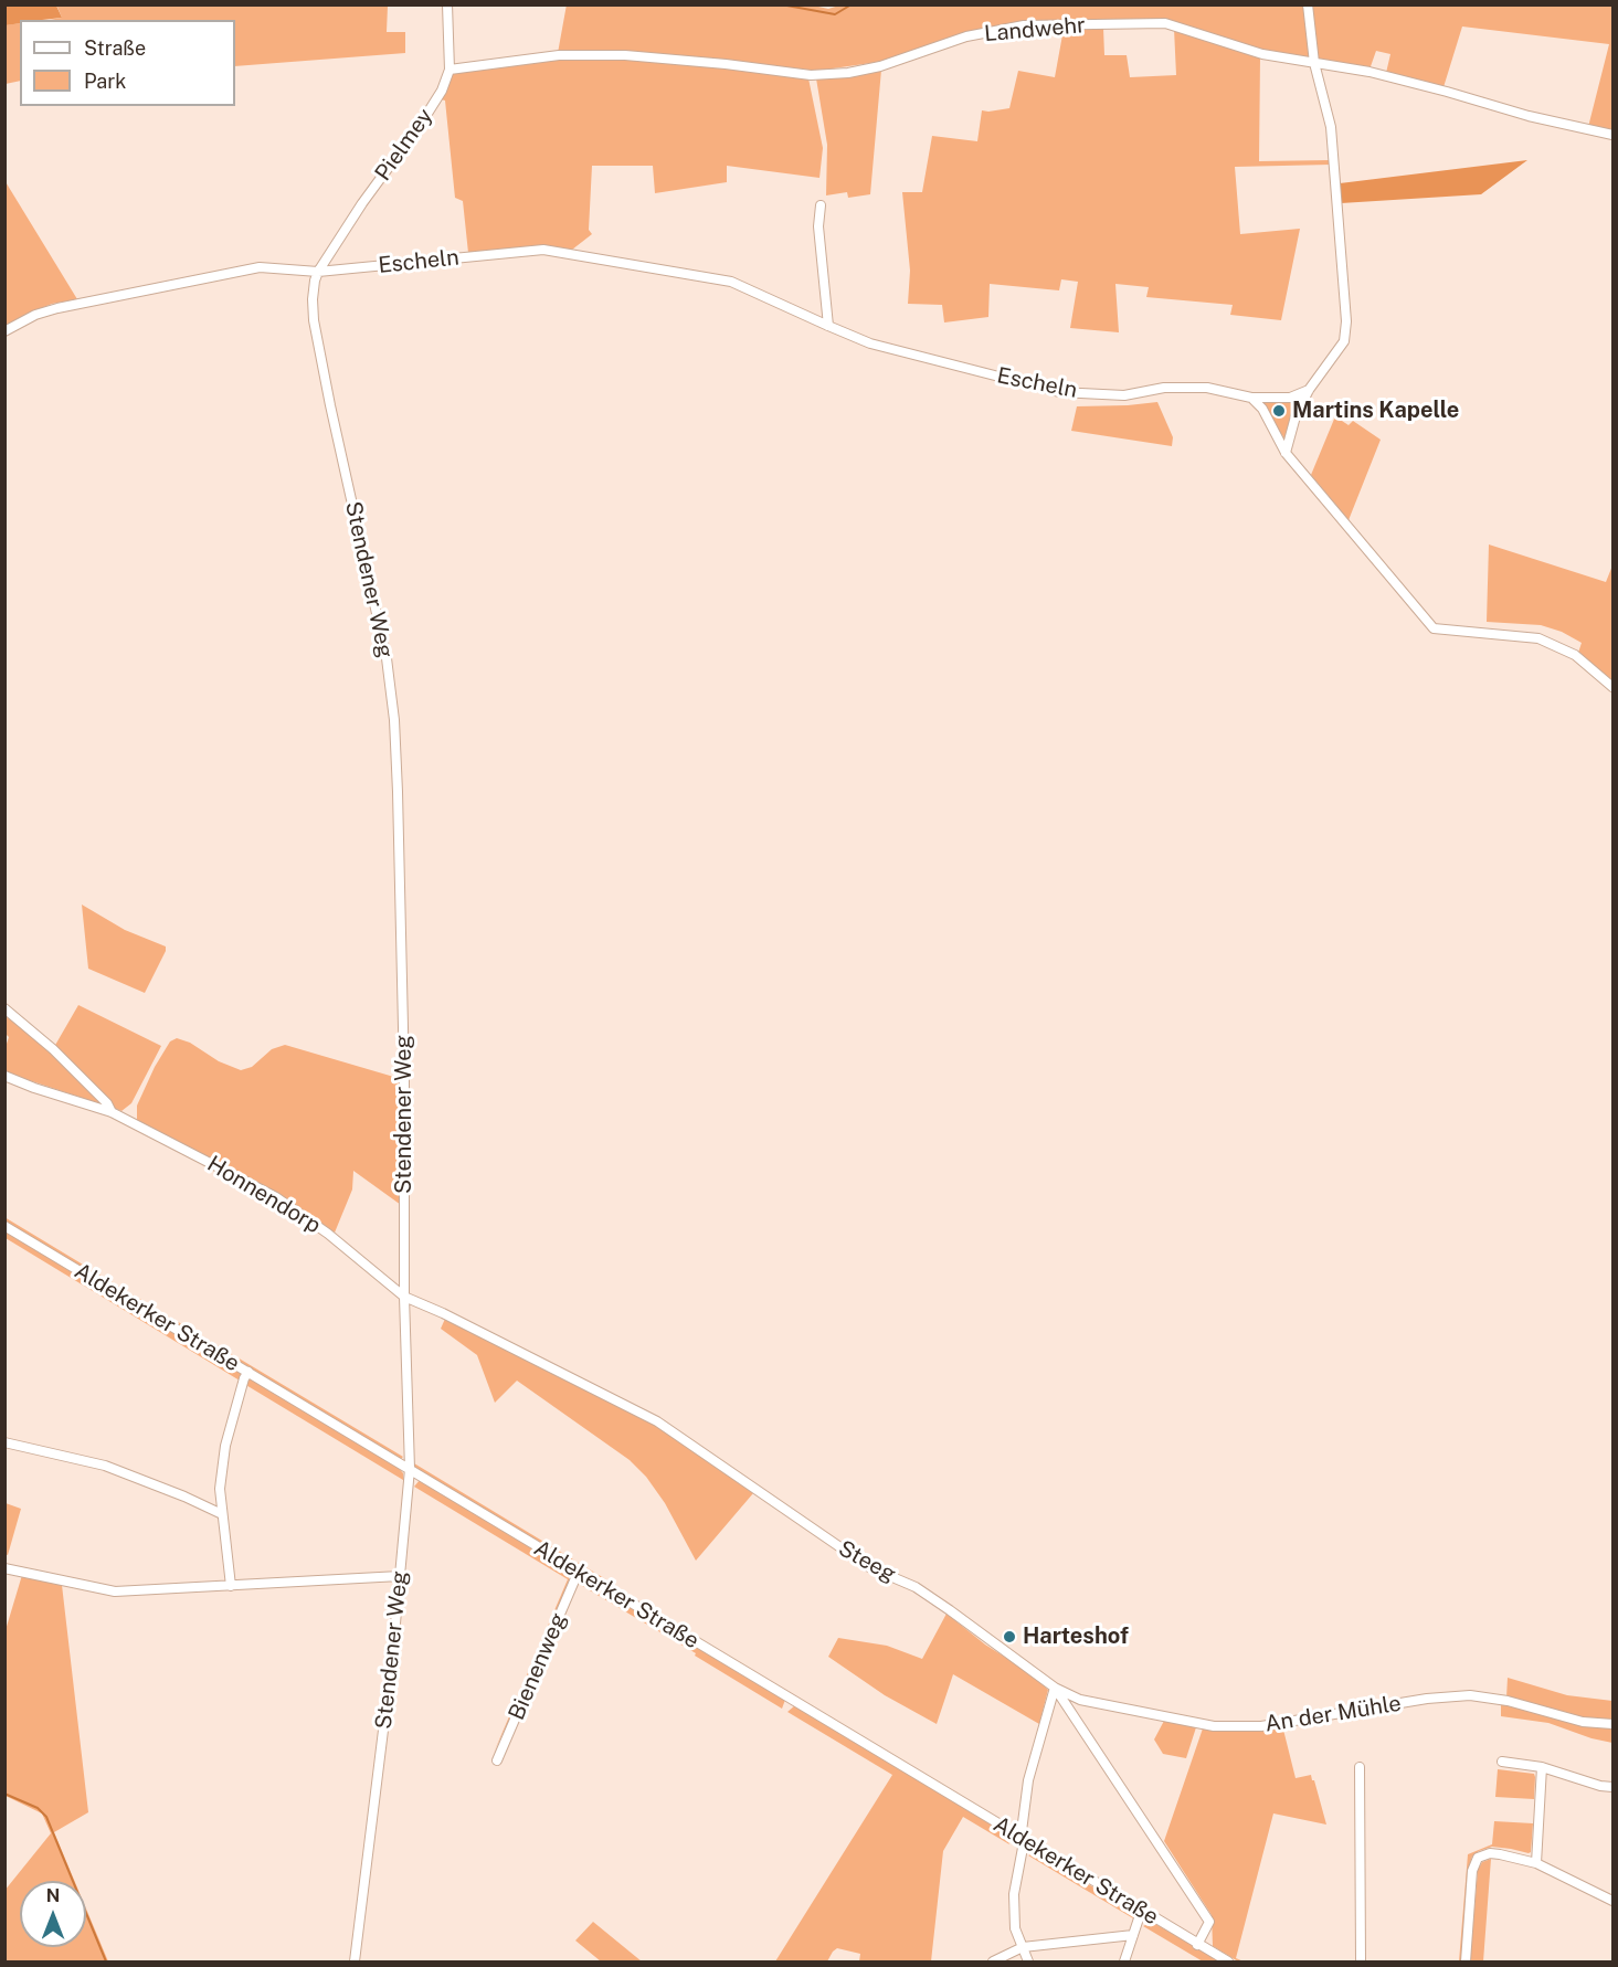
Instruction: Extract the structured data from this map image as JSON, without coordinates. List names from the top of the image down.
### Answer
{
  "streets": {
    "street": [
      "Landwehr",
      "Pielmey",
      "Escheln",
      "Stendener Weg",
      "Honnendorp",
      "Aldekerker Straße",
      "Steeg",
      "Bienenweg",
      "An der Mühle"
    ]
  },
  "crossings": [
    ["Landwehr", "Pielmey"],
    ["Pielmey", "Escheln"],
    ["Pielmey", "Stendener Weg"],
    ["Escheln", "Stendener Weg"],
    ["Stendener Weg", "Honnendorp"],
    ["Stendener Weg", "Aldekerker Straße"],
    ["Stendener Weg", "Steeg"],
    ["Honnendorp", "Steeg"],
    ["Aldekerker Straße", "Steeg"],
    ["Aldekerker Straße", "Bienenweg"],
    ["Steeg", "An der Mühle"]
  ],
  "places": ["Martins Kapelle", "Harteshof"],
  "legend": ["Straße", "Park"],
  "north": "top"
}
